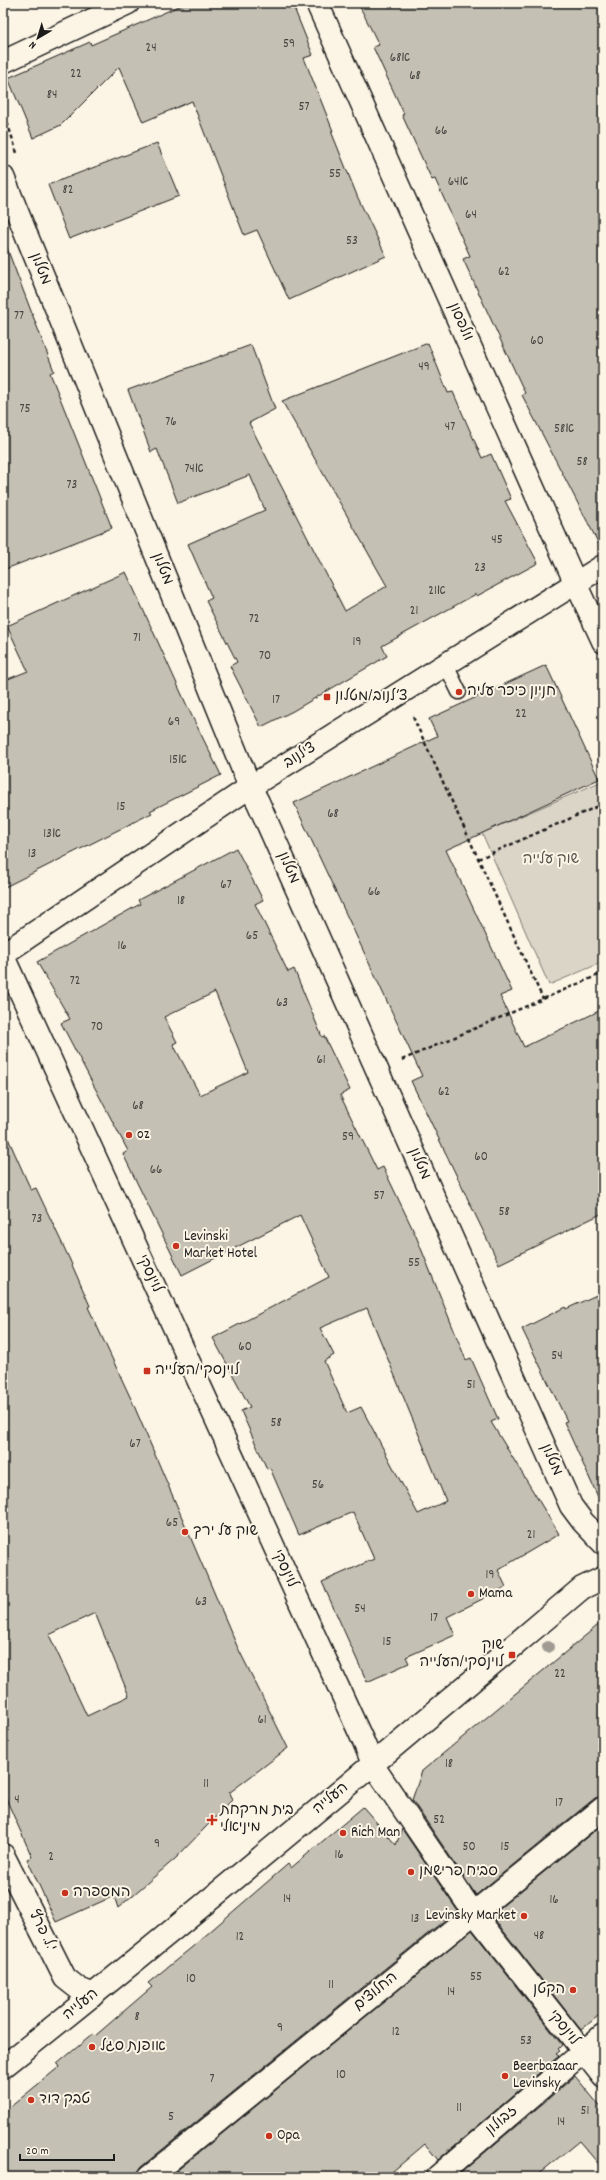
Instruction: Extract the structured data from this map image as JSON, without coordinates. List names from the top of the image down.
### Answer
{
  "streets": {
    "street": [
      "מטלון",
      "וולפסון",
      "צ'לנוב",
      "לוינסקי",
      "העלייה",
      "י.ל. פרץ",
      "החלוצים",
      "זבולון"
    ]
  },
  "crossings": [
    ["מטלון", "צ'לנוב"],
    ["וולפסון", "צ'לנוב"],
    ["צ'לנוב", "לוינסקי"],
    ["לוינסקי", "העלייה"],
    ["לוינסקי", "החלוצים"],
    ["לוינסקי", "זבולון"],
    ["העלייה", "י.ל. פרץ"]
  ],
  "parks": ["שוק עלייה"],
  "places": {
    "other": [
      "חניון כיכר עליה",
      "oz",
      "Levinski Market Hotel",
      "שוק על ירך",
      "Mama",
      "Rich Man",
      "סביח פרישמן",
      "המספרה",
      "Levinsky Market",
      "הקטן",
      "אופנת סגל",
      "Beerbazaar Levinsky",
      "טבק דוד",
      "Opa"
    ],
    "transit": ["צ׳לנוב/מטלון", "לוינסקי/העלייה", "שוק לוינסקי/העלייה"],
    "health": ["בית מרקחת מיניאלי"]
  },
  "house_numbers": [
    "59",
    "24",
    "68א",
    "22",
    "68",
    "84",
    "57",
    "66",
    "55",
    "64א",
    "82",
    "64",
    "53",
    "62",
    "77",
    "60",
    "49",
    "75",
    "76",
    "47",
    "58א",
    "58",
    "74א",
    "73",
    "45",
    "23",
    "21א",
    "21",
    "72",
    "71",
    "19",
    "70",
    "17",
    "22",
    "69",
    "15א",
    "15",
    "68",
    "13א",
    "13",
    "67",
    "66",
    "18",
    "65",
    "16",
    "72",
    "63",
    "70",
    "61",
    "62",
    "68",
    "59",
    "60",
    "66",
    "57",
    "58",
    "73",
    "55",
    "60",
    "54",
    "51",
    "58",
    "67",
    "56",
    "65",
    "21",
    "19",
    "63",
    "54",
    "17",
    "15",
    "22",
    "61",
    "18",
    "11",
    "4",
    "17",
    "52",
    "9",
    "50",
    "15",
    "16",
    "2",
    "14",
    "16",
    "13",
    "48",
    "12",
    "55",
    "10",
    "11",
    "14",
    "8",
    "9",
    "12",
    "53",
    "10",
    "7",
    "11",
    "51",
    "5",
    "14"
  ],
  "scale_bar": "20 m",
  "north": "bottom left"
}
